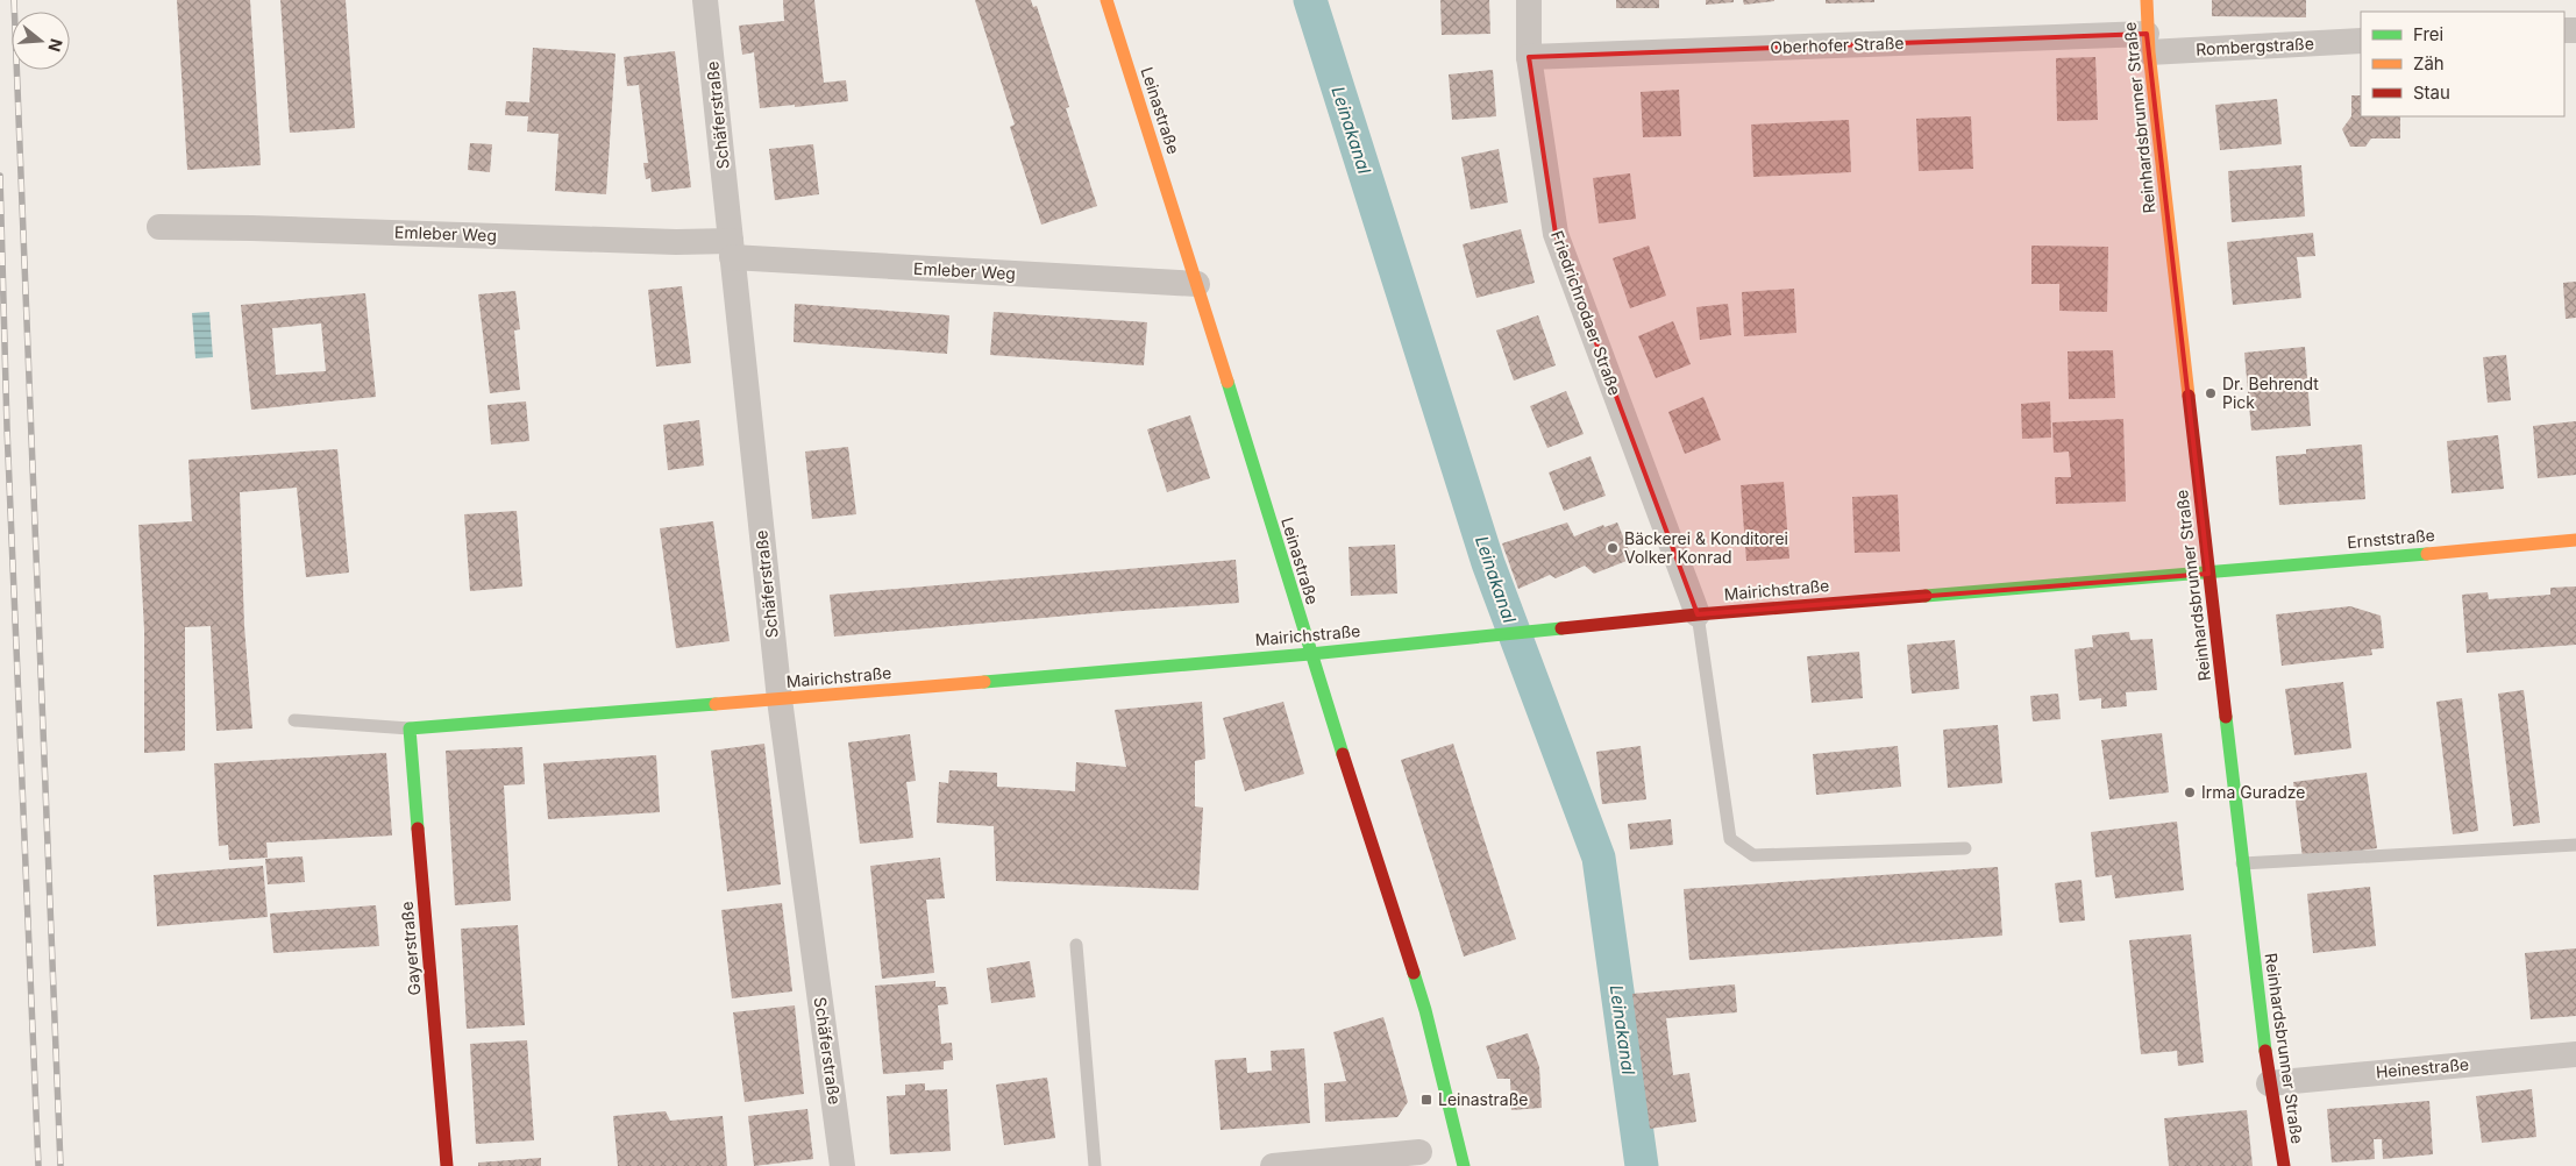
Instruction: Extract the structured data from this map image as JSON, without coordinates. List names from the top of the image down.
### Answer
{
  "streets": {
    "street": [
      "Oberhofer Straße",
      "Rombergstraße",
      "Leinastraße",
      "Schäferstraße",
      "Reinhardsbrunner Straße",
      "Emleber Weg",
      "Friedrichrodaer Straße",
      "Ernststraße",
      "Mairichstraße",
      "Gayerstraße",
      "Heinestraße"
    ]
  },
  "crossings": [
    ["Oberhofer Straße", "Rombergstraße"],
    ["Oberhofer Straße", "Reinhardsbrunner Straße"],
    ["Oberhofer Straße", "Friedrichrodaer Straße"],
    ["Rombergstraße", "Reinhardsbrunner Straße"],
    ["Leinastraße", "Emleber Weg"],
    ["Leinastraße", "Mairichstraße"],
    ["Schäferstraße", "Emleber Weg"],
    ["Schäferstraße", "Mairichstraße"],
    ["Reinhardsbrunner Straße", "Ernststraße"],
    ["Reinhardsbrunner Straße", "Mairichstraße"],
    ["Reinhardsbrunner Straße", "Heinestraße"],
    ["Friedrichrodaer Straße", "Mairichstraße"],
    ["Ernststraße", "Mairichstraße"],
    ["Mairichstraße", "Gayerstraße"]
  ],
  "water": ["Leinakanal"],
  "places": {
    "other": ["Dr. Behrendt Pick", "Bäckerei & Konditorei Volker Konrad", "Irma Guradze"],
    "transit": ["Leinastraße"]
  },
  "legend": ["Frei", "Zäh", "Stau"],
  "north": "right"
}
